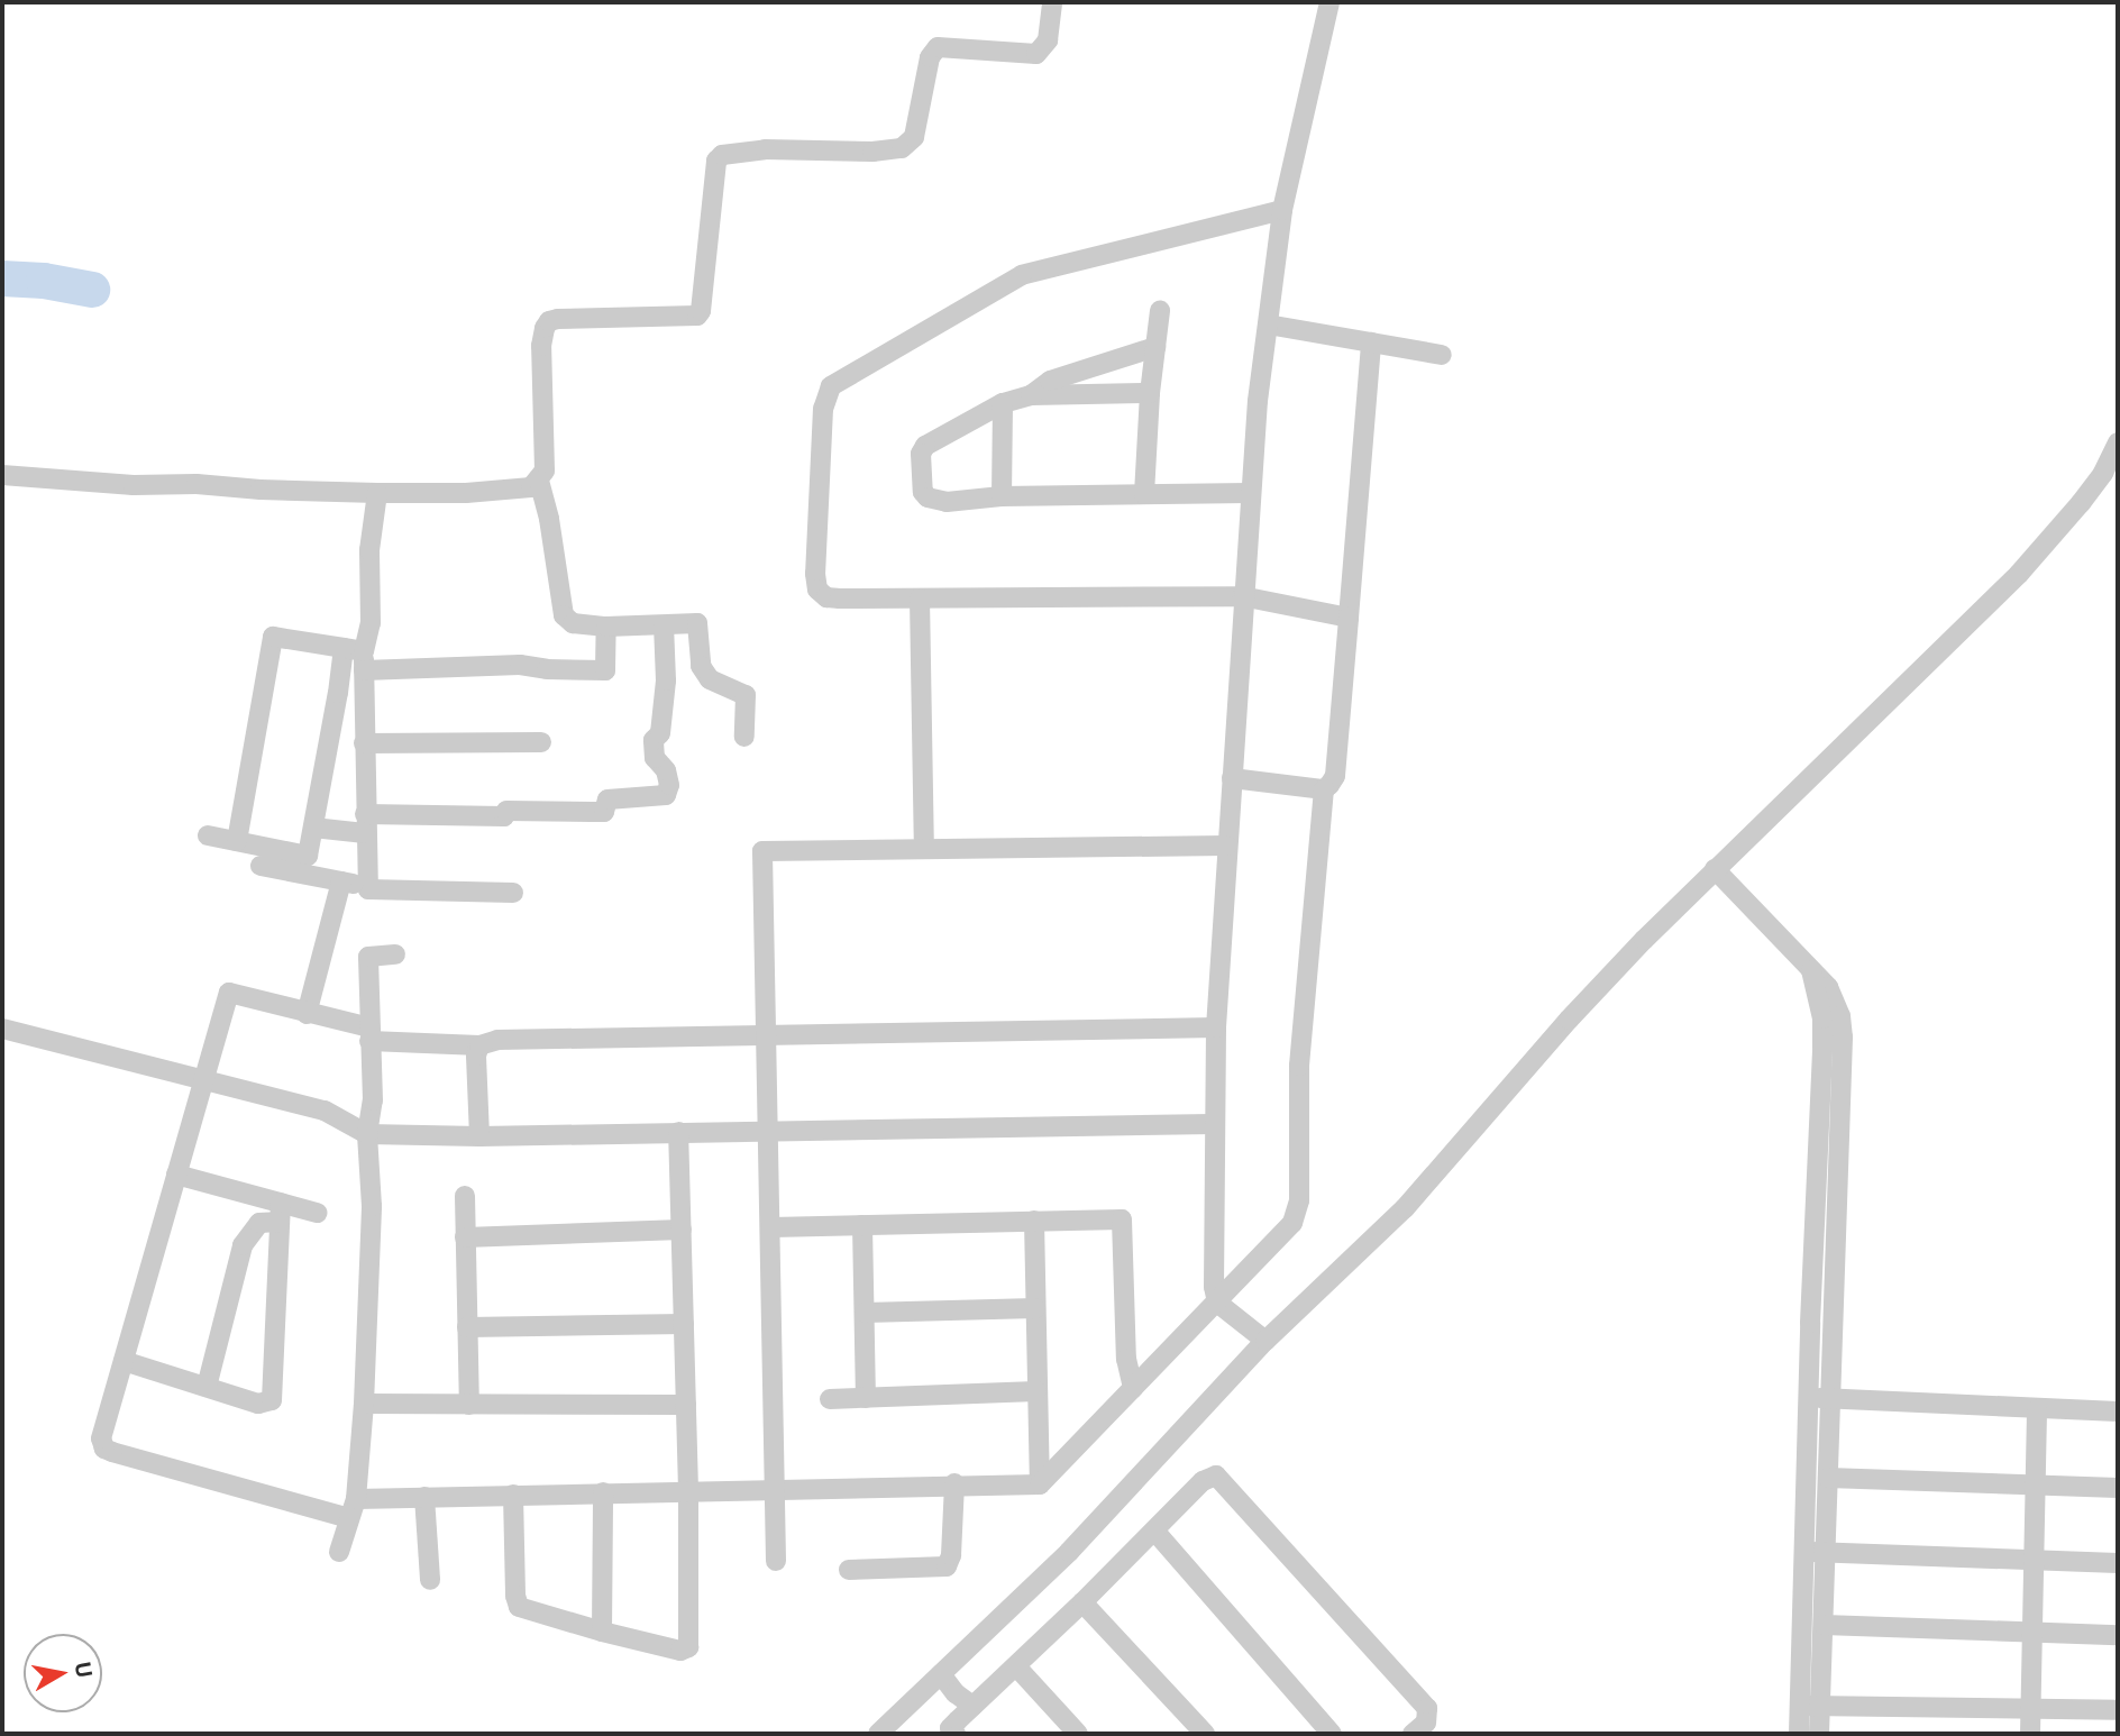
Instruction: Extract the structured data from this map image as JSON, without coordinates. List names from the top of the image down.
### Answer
{
  "north": "right"
}
